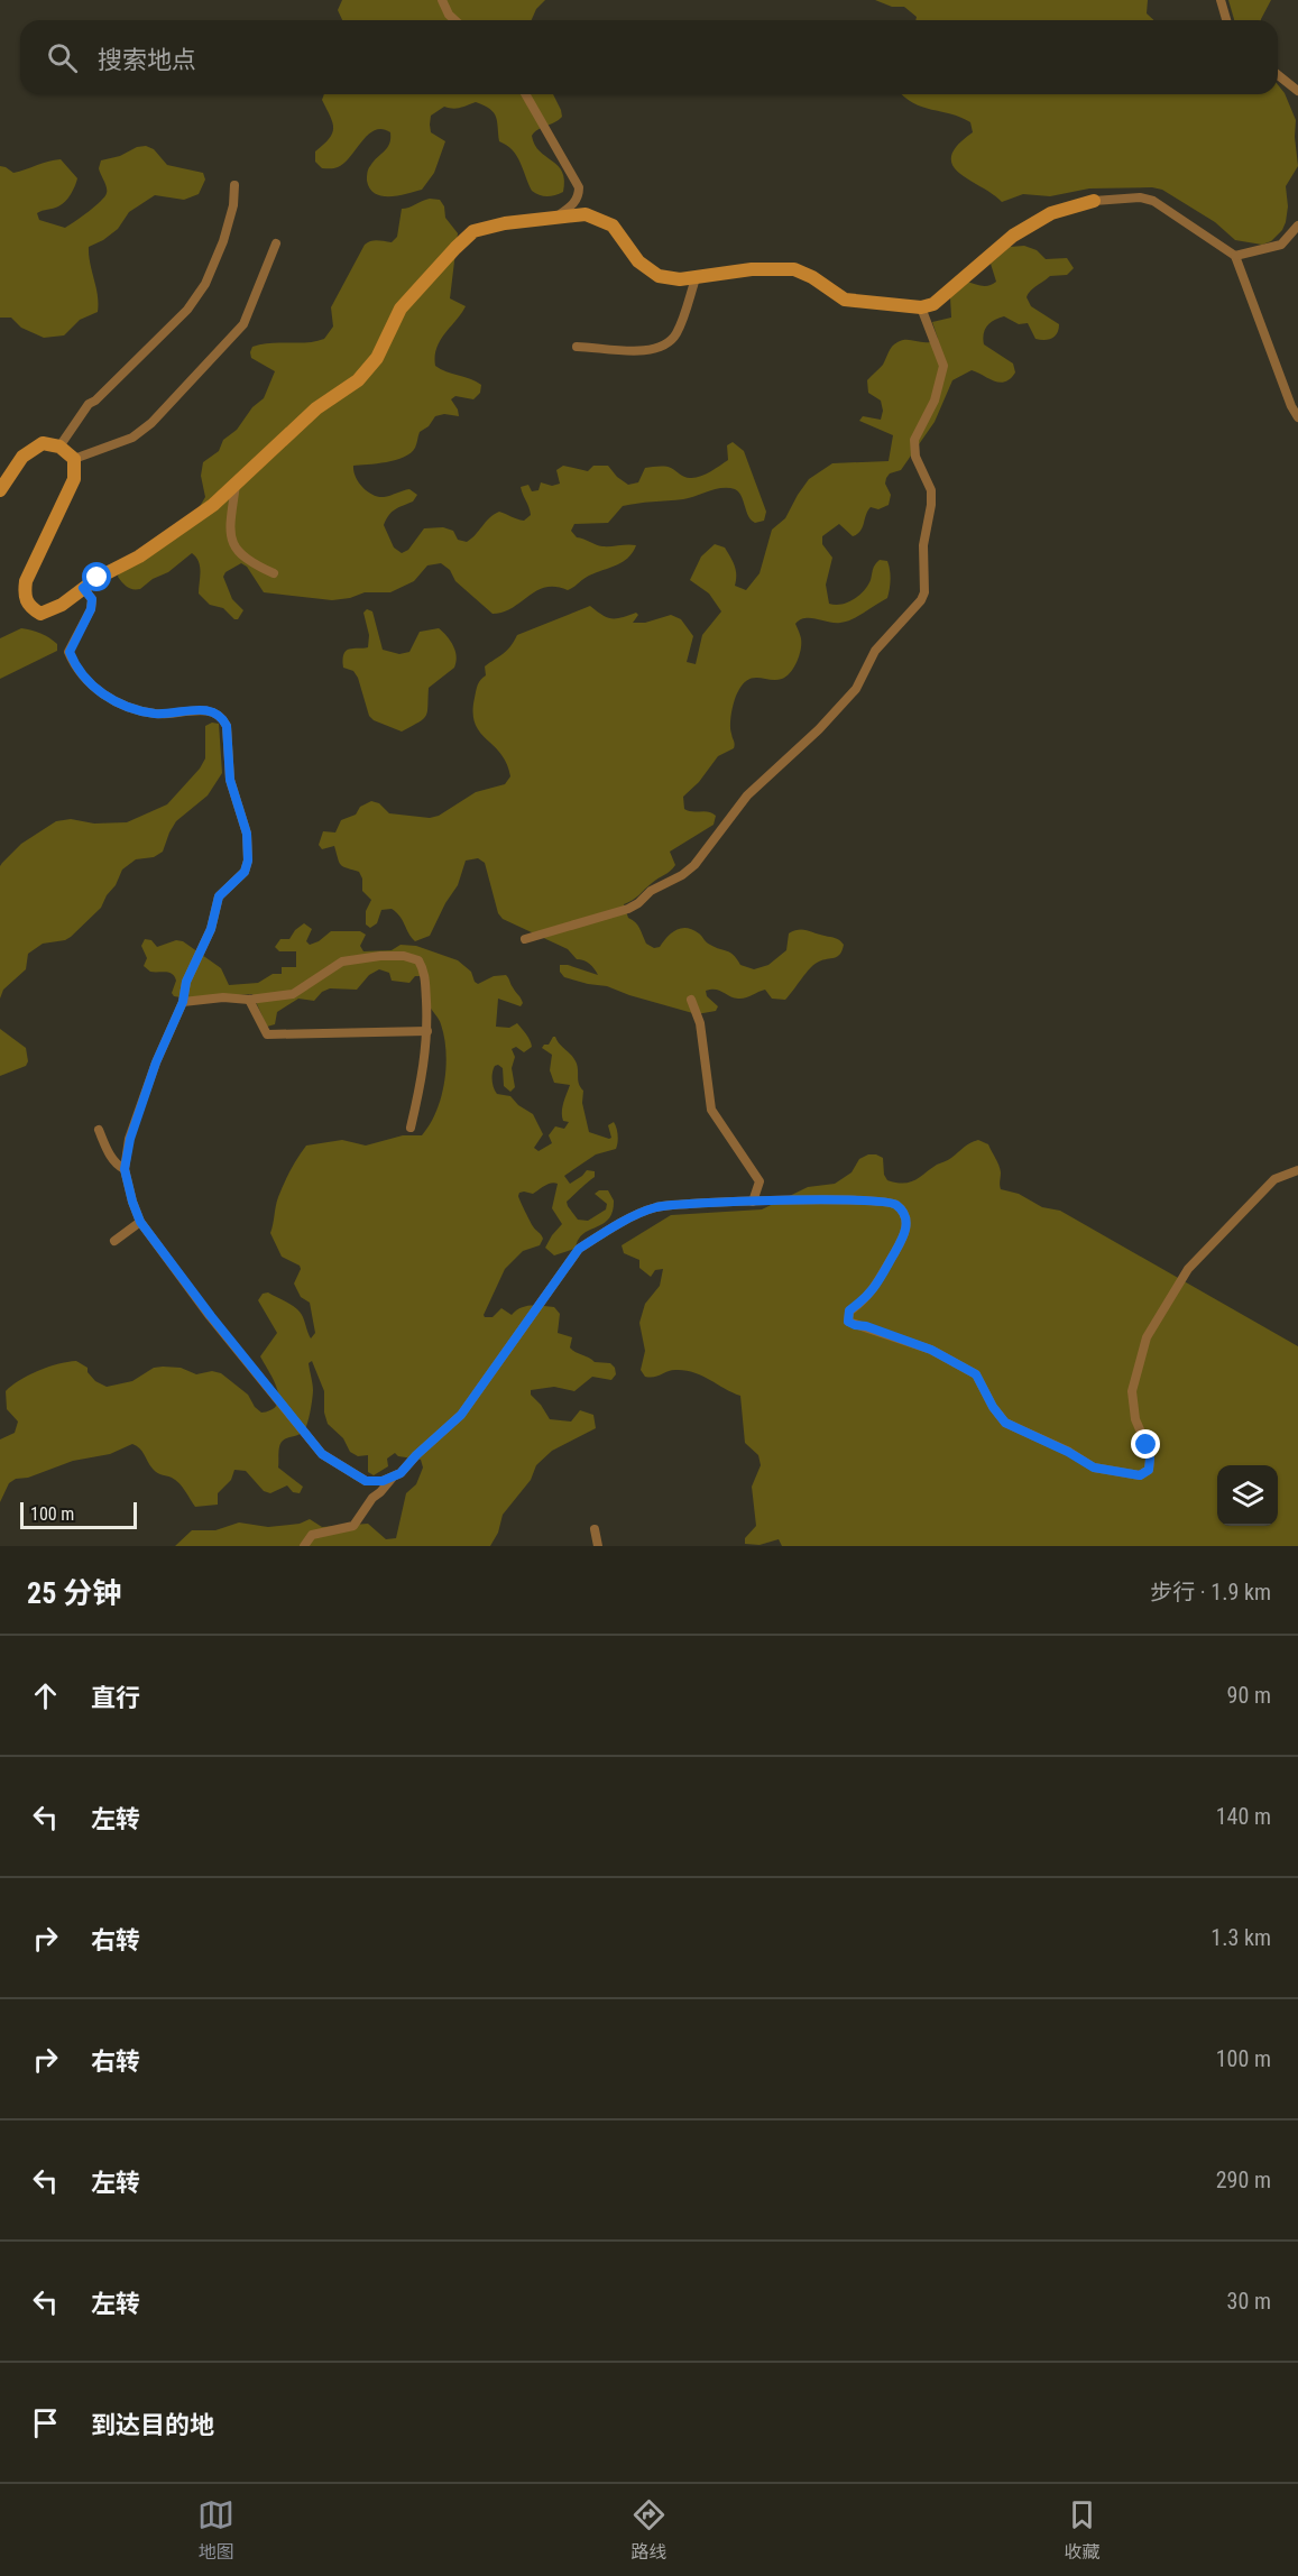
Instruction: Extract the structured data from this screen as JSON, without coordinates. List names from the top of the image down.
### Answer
{
  "scale_bar": "100 m",
  "page": {
    "search": "搜索地点",
    "scale": "100 m",
    "heading": ["25 分钟", "步行 · 1.9 km"],
    "list": [
      ["直行", "90 m"],
      ["左转", "140 m"],
      ["右转", "1.3 km"],
      ["右转", "100 m"],
      ["左转", "290 m"],
      ["左转", "30 m"],
      "到达目的地"
    ],
    "nav": ["地图", "路线", "收藏"]
  }
}
